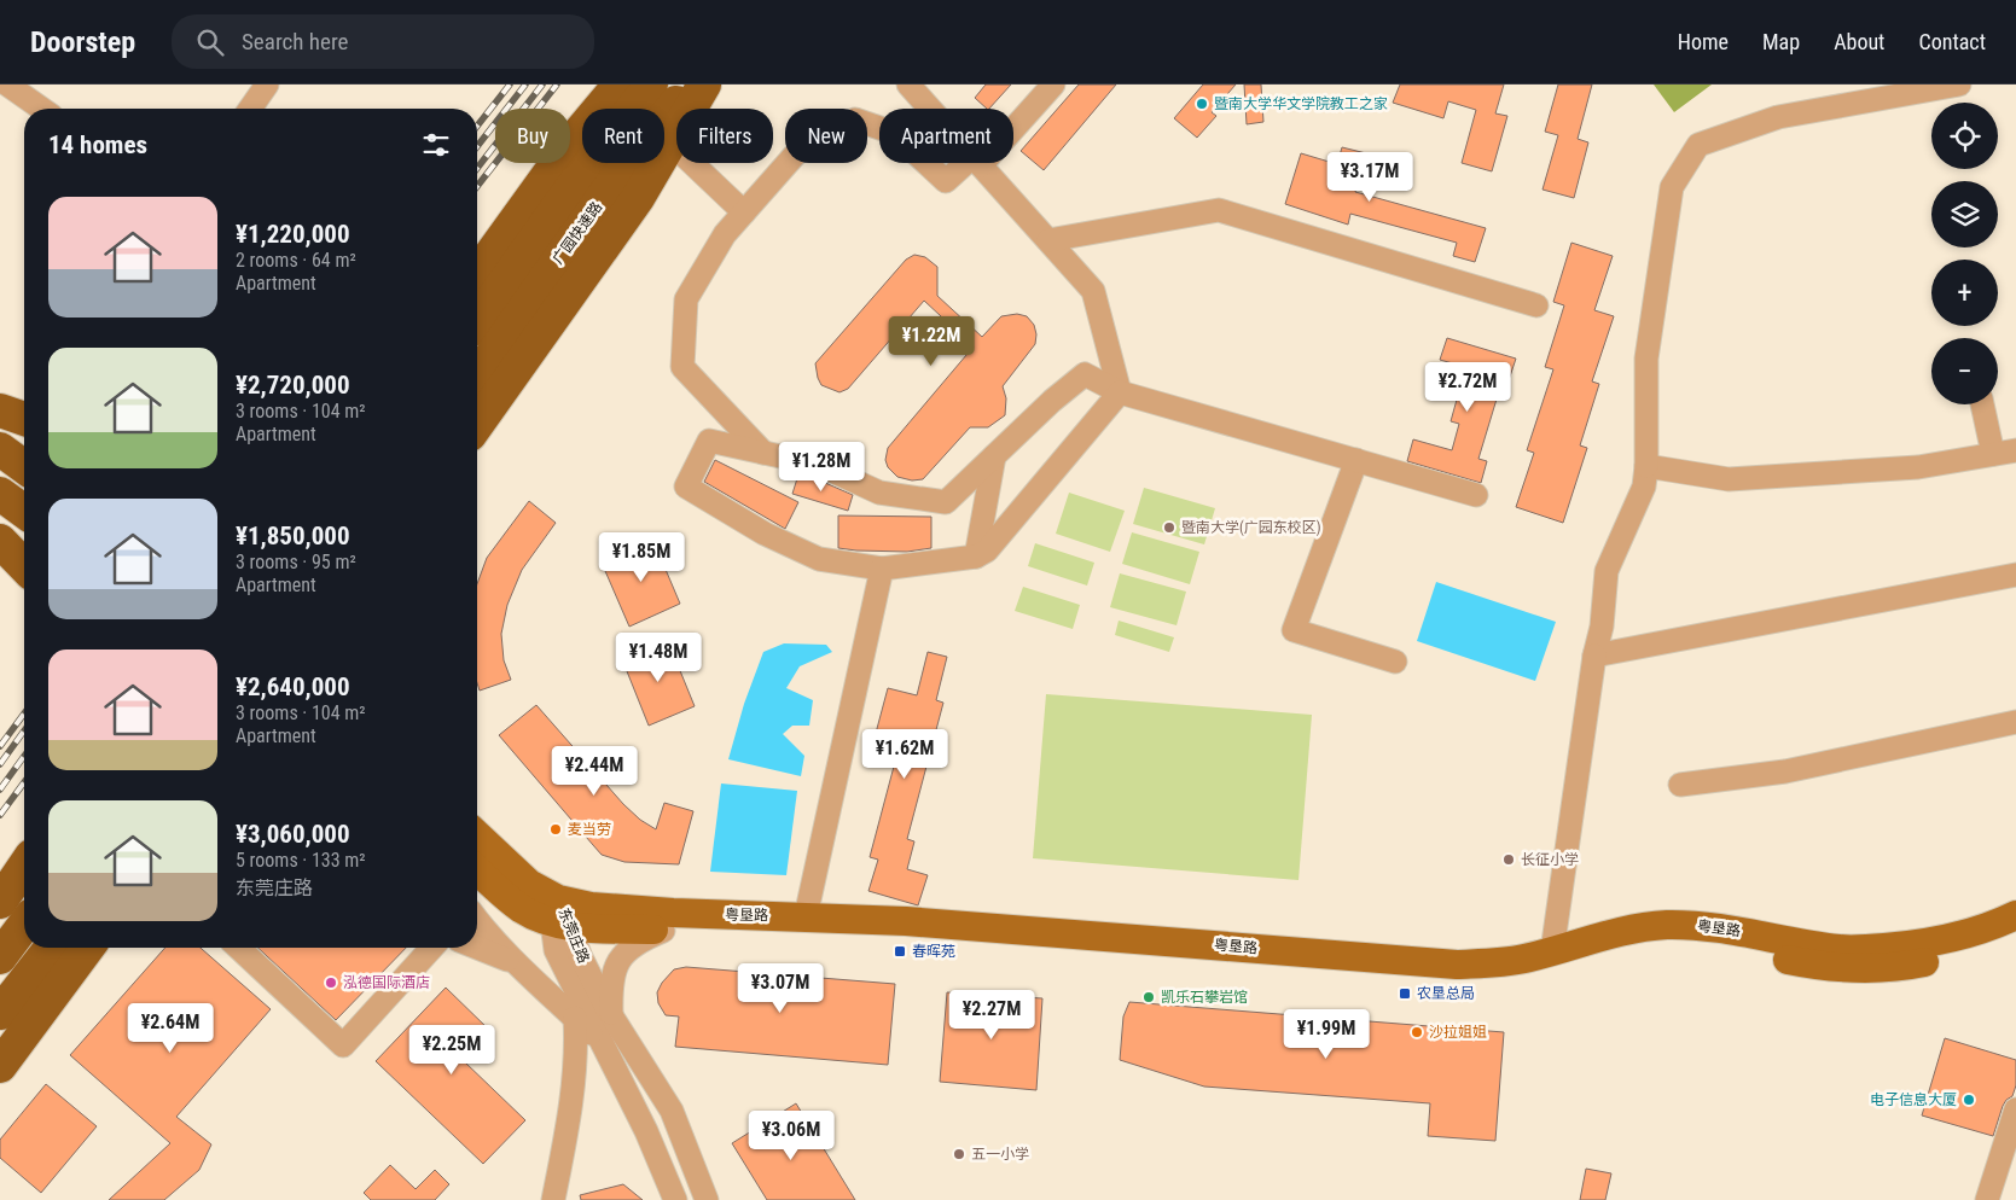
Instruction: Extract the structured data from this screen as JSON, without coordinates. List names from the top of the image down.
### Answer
{
  "streets": {
    "highway": ["广园快速路"],
    "main road": ["粤垦路"],
    "street": ["东莞庄路"]
  },
  "crossings": [
    ["粤垦路", "东莞庄路"]
  ],
  "places": {
    "other": [
      "暨南大学华文学院教工之家",
      "暨南大学(广园东校区)",
      "麦当劳",
      "长征小学",
      "泓德国际酒店",
      "凯乐石攀岩馆",
      "沙拉姐姐",
      "电子信息大厦",
      "五一小学"
    ],
    "transit": ["春晖苑", "农垦总局"]
  },
  "page": {
    "header": "Doorstep",
    "search": "Search here",
    "nav": [
      "Home",
      "Map",
      "About",
      "Contact"
    ],
    "map_buttons": ["+", "−"],
    "chip": [
      "Buy",
      "Rent",
      "Filters",
      "New",
      "Apartment"
    ],
    "heading": "14 homes",
    "price": [
      "¥3.17M",
      "¥1.22M",
      "¥2.72M",
      "¥1.28M",
      "¥1.85M",
      "¥1.48M",
      "¥1.62M",
      "¥2.44M",
      "¥3.07M",
      "¥2.27M",
      "¥2.64M",
      "¥1.99M",
      "¥2.25M",
      "¥3.06M"
    ],
    "list": [
      {
        "name": "¥1,220,000",
        "note": "2 rooms · 64 m² · Apartment"
      },
      {
        "name": "¥2,720,000",
        "note": "3 rooms · 104 m² · Apartment"
      },
      {
        "name": "¥1,850,000",
        "note": "3 rooms · 95 m² · Apartment"
      },
      {
        "name": "¥2,640,000",
        "note": "3 rooms · 104 m² · Apartment"
      },
      {
        "name": "¥3,060,000",
        "note": "5 rooms · 133 m² · 东莞庄路"
      }
    ]
  }
}
